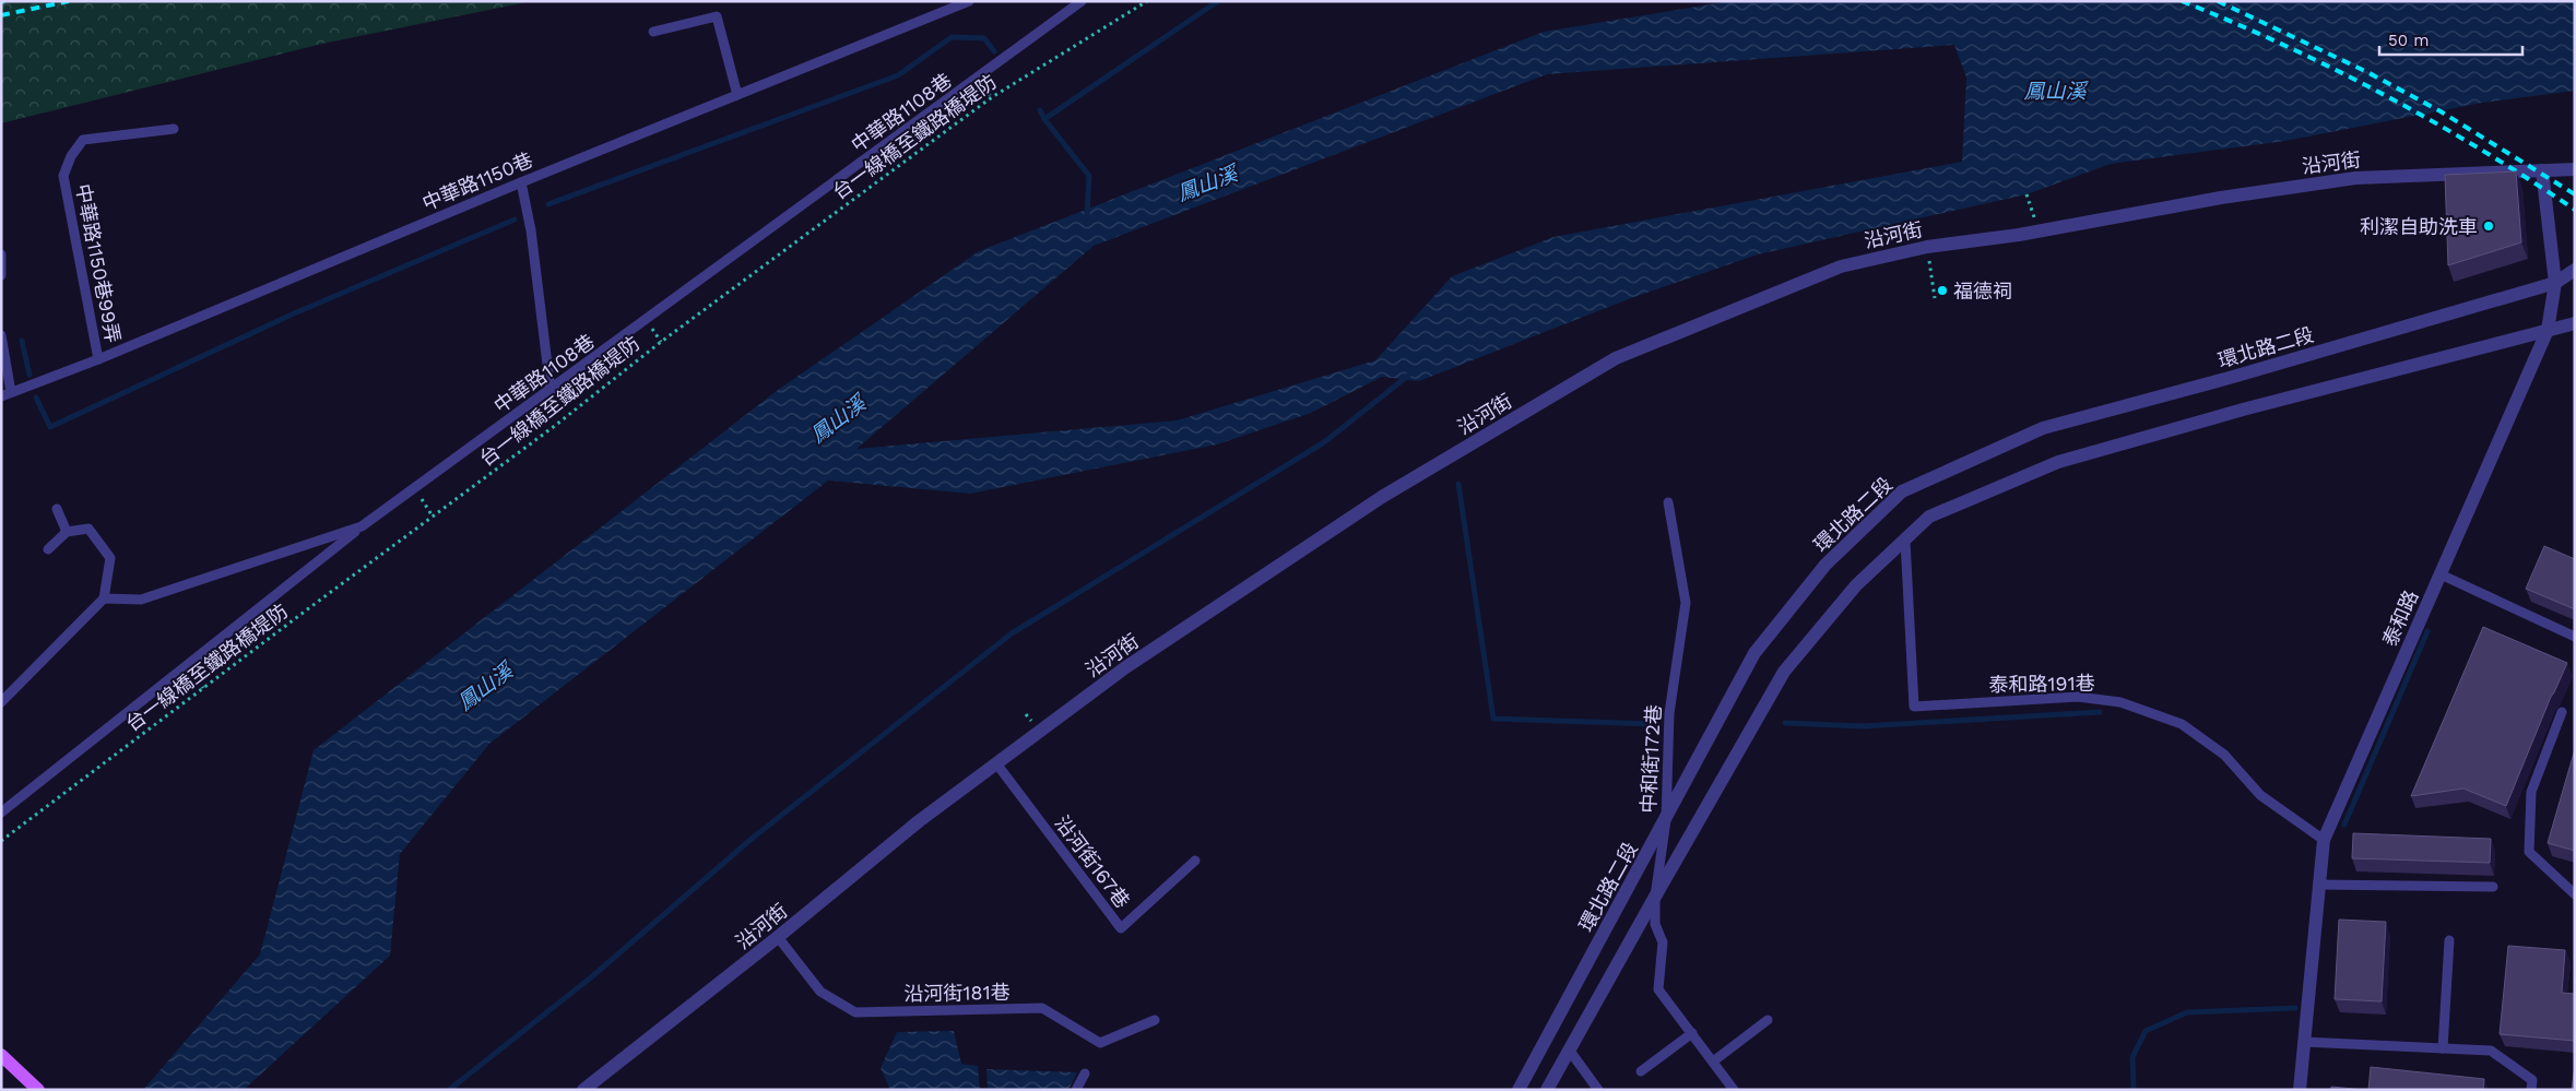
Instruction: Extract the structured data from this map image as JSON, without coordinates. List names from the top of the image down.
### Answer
{
  "streets": {
    "street": ["沿河街", "環北路二段", "泰和路"],
    "lane": [
      "中華路1108巷",
      "中華路1150巷",
      "中華路1150巷99弄",
      "泰和路191巷",
      "中和街172巷",
      "沿河街167巷",
      "沿河街181巷"
    ],
    "path": ["台一線橋至鐵路橋堤防"]
  },
  "crossings": [
    ["沿河街", "泰和路"],
    ["沿河街", "沿河街167巷"],
    ["沿河街", "沿河街181巷"],
    ["中華路1150巷", "中華路1150巷99弄"],
    ["環北路二段", "泰和路"],
    ["環北路二段", "中和街172巷"],
    ["泰和路", "泰和路191巷"]
  ],
  "water": ["鳳山溪"],
  "places": ["利潔自助洗車", "福德祠"],
  "scale_bar": "50 m"
}
